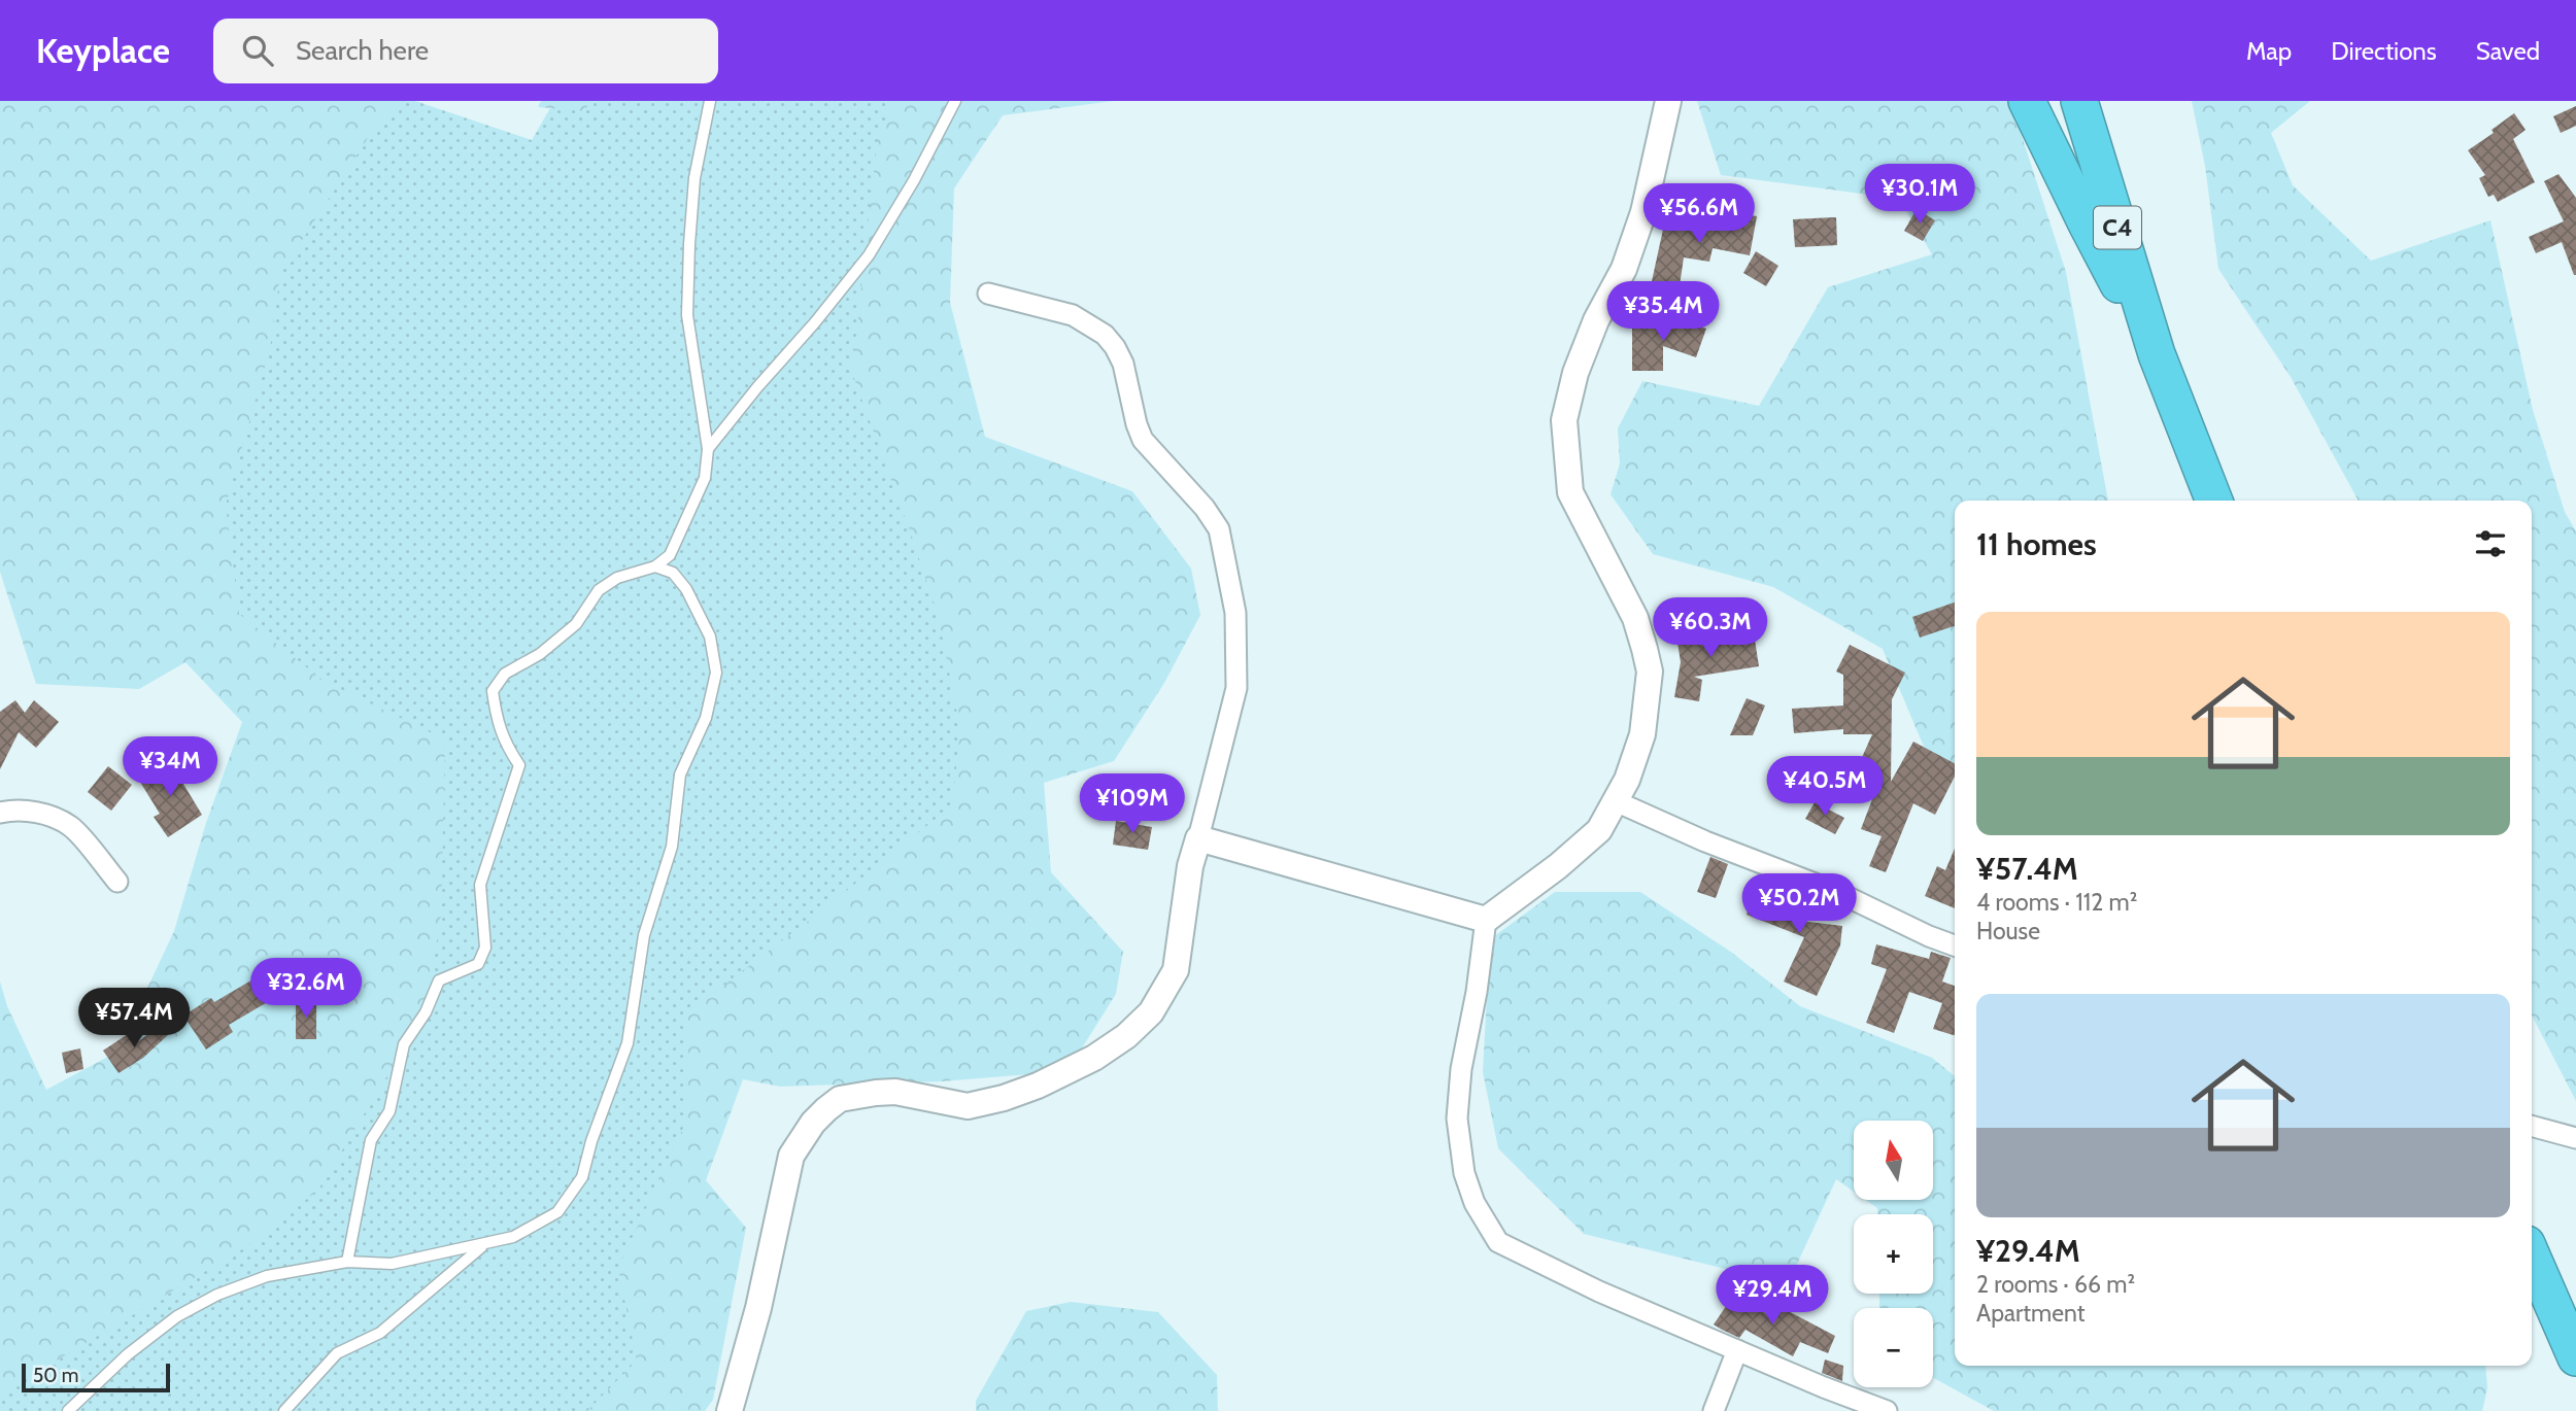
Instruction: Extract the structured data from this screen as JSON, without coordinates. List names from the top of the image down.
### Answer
{
  "streets": {
    "highway": ["C4"]
  },
  "scale_bar": "50 m",
  "north": "top",
  "page": {
    "header": "Keyplace",
    "search": "Search here",
    "nav": ["Map", "Directions", "Saved"],
    "price": [
      "¥30.1M",
      "¥56.6M",
      "¥35.4M",
      "¥60.3M",
      "¥34M",
      "¥40.5M",
      "¥109M",
      "¥50.2M",
      "¥32.6M",
      "¥57.4M",
      "¥29.4M"
    ],
    "heading": "11 homes",
    "list": [
      {
        "name": "¥57.4M",
        "note": "4 rooms · 112 m² · House"
      },
      {
        "name": "¥29.4M",
        "note": "2 rooms · 66 m² · Apartment"
      }
    ],
    "map_buttons": ["+", "−"],
    "scale": "50 m"
  }
}
